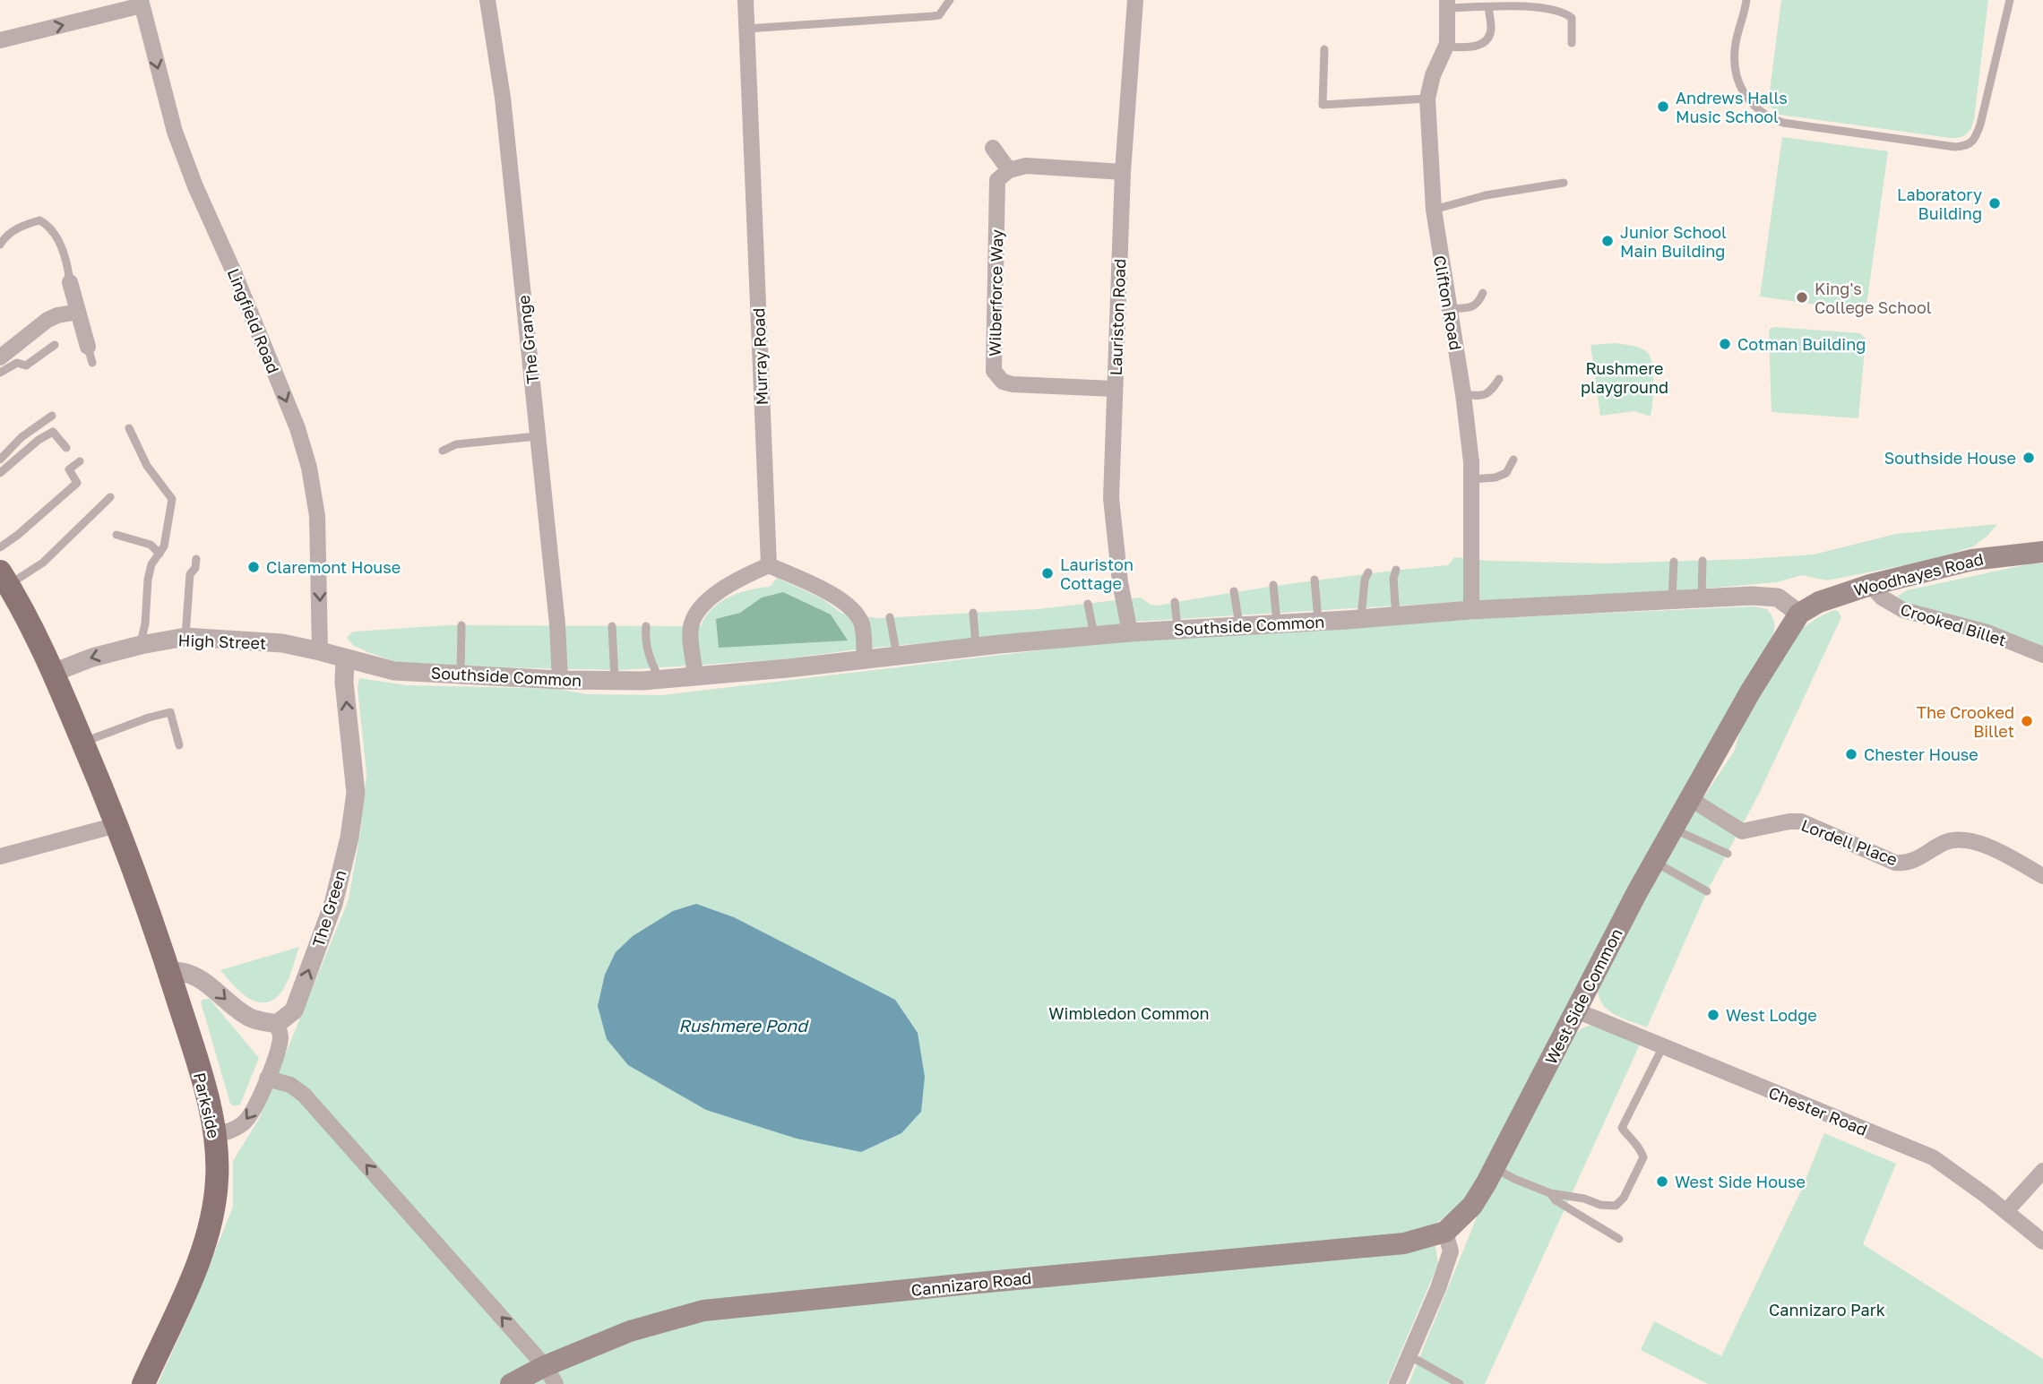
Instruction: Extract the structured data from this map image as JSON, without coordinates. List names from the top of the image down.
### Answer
{
  "streets": {
    "main road": [
      "Woodhayes Road",
      "West Side Common",
      "Parkside",
      "Cannizaro Road"
    ],
    "street": [
      "Wilberforce Way",
      "Clifton Road",
      "Lauriston Road",
      "Lingfield Road",
      "The Grange",
      "Murray Road",
      "Crooked Billet",
      "Southside Common",
      "High Street",
      "Lordell Place",
      "The Green",
      "Chester Road"
    ]
  },
  "crossings": [
    ["Wilberforce Way", "Lauriston Road"],
    ["Clifton Road", "Southside Common"],
    ["Lauriston Road", "Southside Common"],
    ["Lingfield Road", "Southside Common"],
    ["Lingfield Road", "High Street"],
    ["The Grange", "Southside Common"],
    ["Woodhayes Road", "Crooked Billet"],
    ["Woodhayes Road", "Southside Common"],
    ["Woodhayes Road", "West Side Common"],
    ["Southside Common", "High Street"],
    ["Southside Common", "The Green"],
    ["Southside Common", "West Side Common"],
    ["Lordell Place", "West Side Common"],
    ["West Side Common", "Chester Road"],
    ["West Side Common", "Cannizaro Road"]
  ],
  "one_way": ["Lingfield Road", "The Green"],
  "water": ["Rushmere Pond"],
  "parks": ["Rushmere playground", "Wimbledon Common", "Cannizaro Park"],
  "places": [
    "Andrews Halls Music School",
    "Laboratory Building",
    "Junior School Main Building",
    "King's College School",
    "Cotman Building",
    "Southside House",
    "Claremont House",
    "Lauriston Cottage",
    "The Crooked Billet",
    "Chester House",
    "West Lodge",
    "West Side House"
  ]
}
